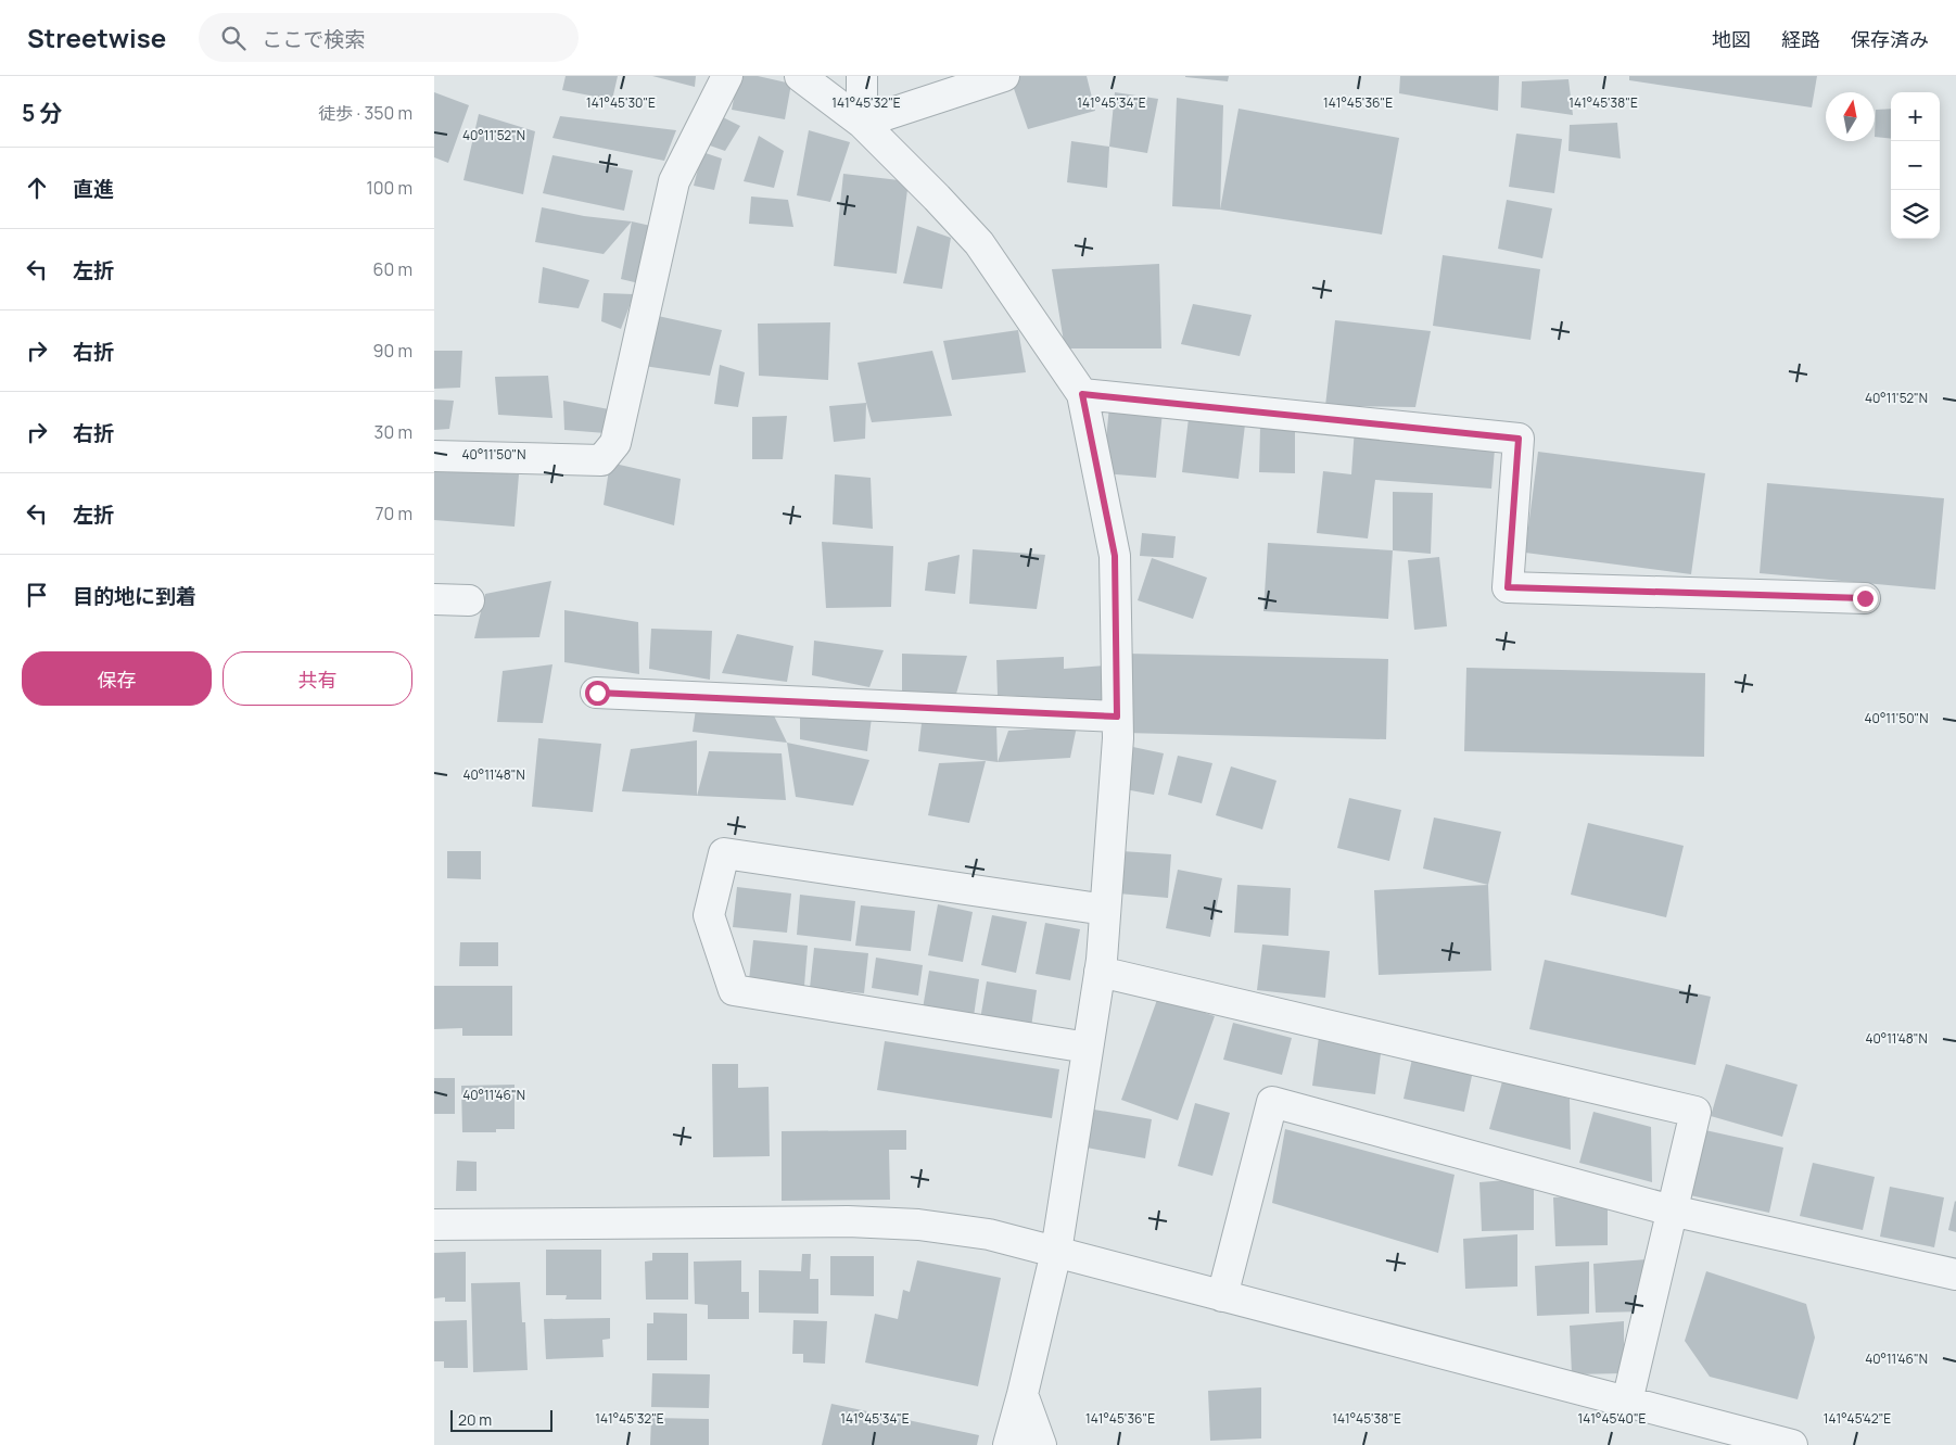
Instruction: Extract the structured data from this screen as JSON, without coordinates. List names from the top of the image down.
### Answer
{
  "scale_bar": "20 m",
  "north": "top",
  "page": {
    "header": "Streetwise",
    "search": "ここで検索",
    "nav": ["地図", "経路", "保存済み"],
    "heading": ["5 分", "徒歩 · 350 m"],
    "map_buttons": ["+", "−"],
    "list": [
      ["直進", "100 m"],
      ["左折", "60 m"],
      ["右折", "90 m"],
      ["右折", "30 m"],
      ["左折", "70 m"],
      "目的地に到着"
    ],
    "buttons": ["保存", "共有"],
    "scale": "20 m"
  },
  "coordinates": [
    "141°45'30\"E",
    "141°45'32\"E",
    "141°45'34\"E",
    "141°45'36\"E",
    "141°45'38\"E",
    "40°11'52\"N",
    "40°11'50\"N",
    "40°11'48\"N",
    "40°11'46\"N",
    "141°45'40\"E",
    "141°45'42\"E"
  ]
}
